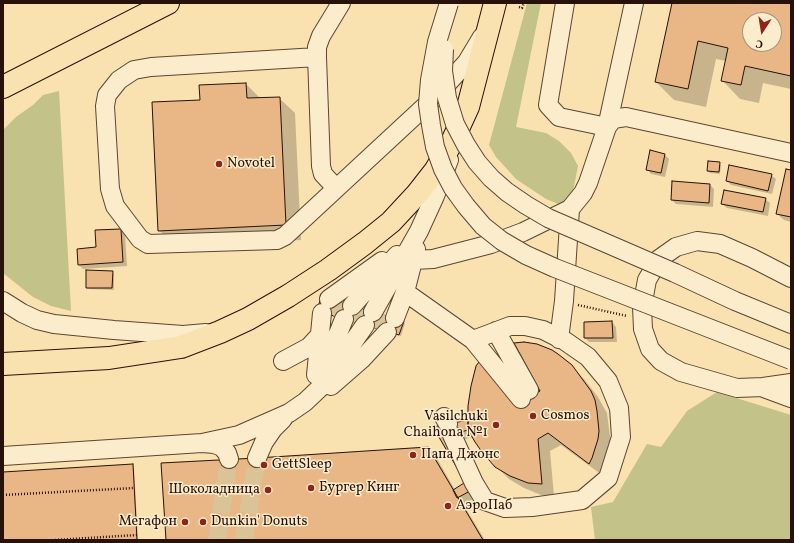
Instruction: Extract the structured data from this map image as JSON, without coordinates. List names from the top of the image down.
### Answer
{
  "places": [
    "Novotel",
    "Cosmos",
    "Vasilchuki Chaihona №1",
    "Папа Джонс",
    "GettSleep",
    "Бургер Кинг",
    "Шоколадница",
    "АэроПаб",
    "Мегафон",
    "Dunkin' Donuts"
  ],
  "north": "bottom"
}
